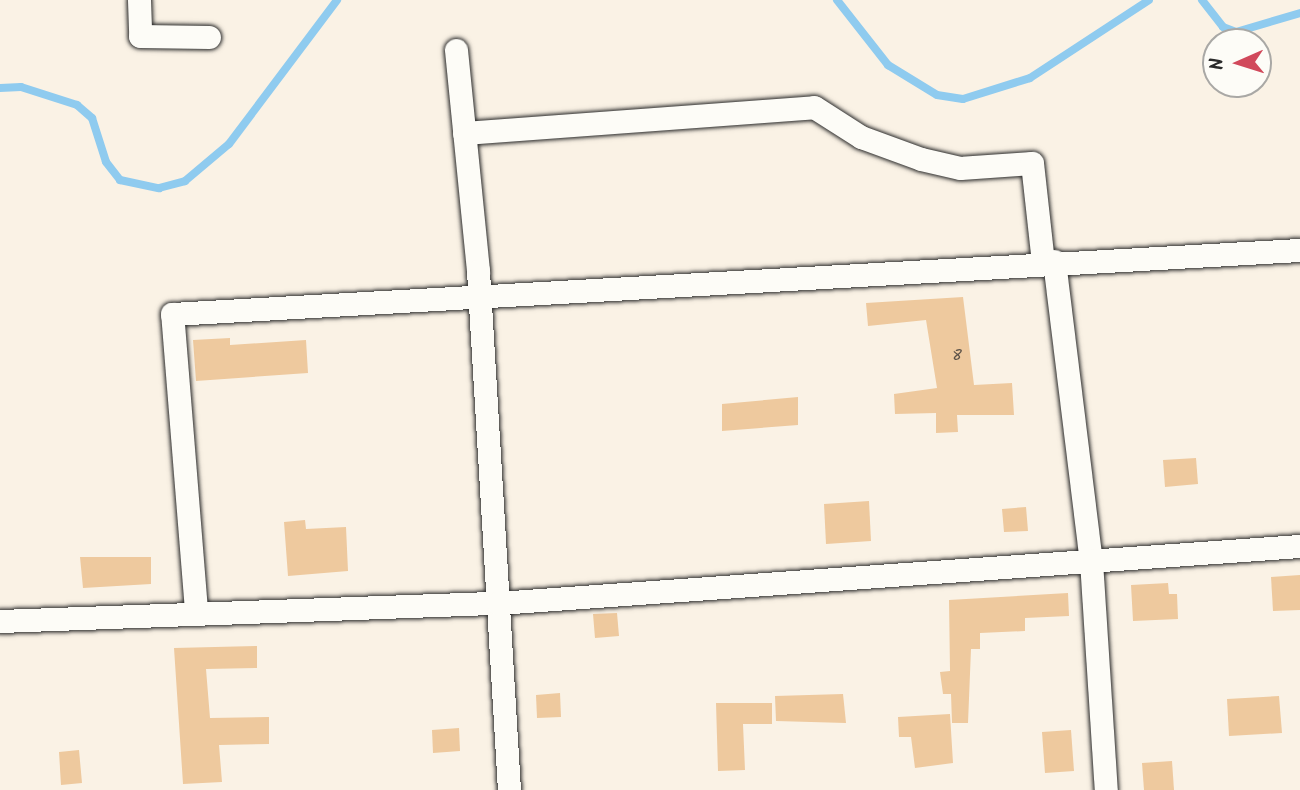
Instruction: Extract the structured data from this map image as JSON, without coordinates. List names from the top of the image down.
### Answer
{
  "house_numbers": ["8"],
  "north": "left"
}
